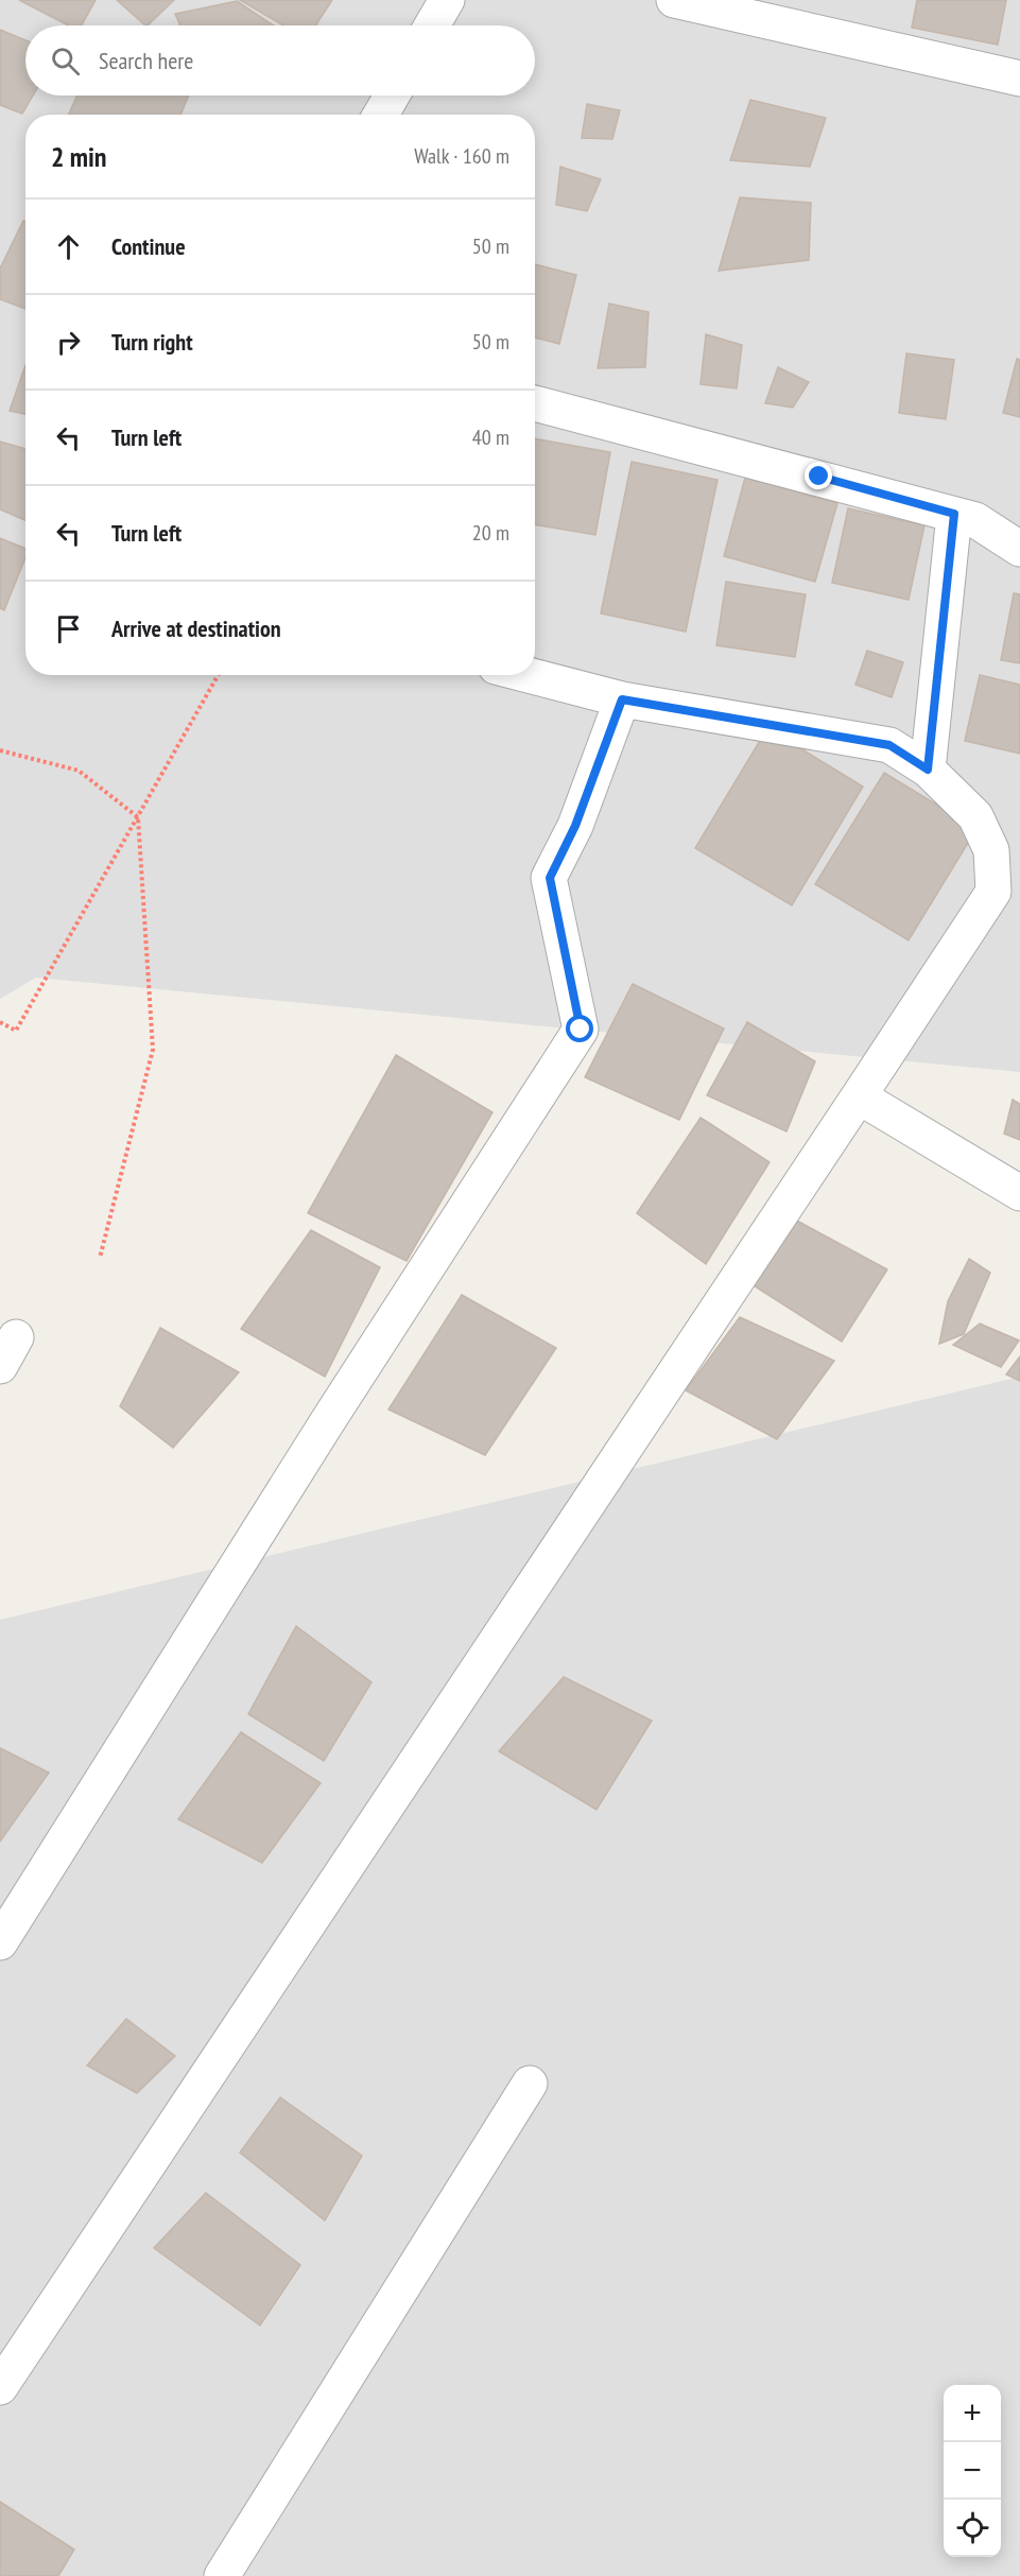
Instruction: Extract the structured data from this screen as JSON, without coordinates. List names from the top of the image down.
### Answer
{
  "page": {
    "search": "Search here",
    "heading": ["2 min", "Walk · 160 m"],
    "list": [
      ["Continue", "50 m"],
      ["Turn right", "50 m"],
      ["Turn left", "40 m"],
      ["Turn left", "20 m"],
      "Arrive at destination"
    ],
    "map_buttons": ["+", "−"]
  }
}
